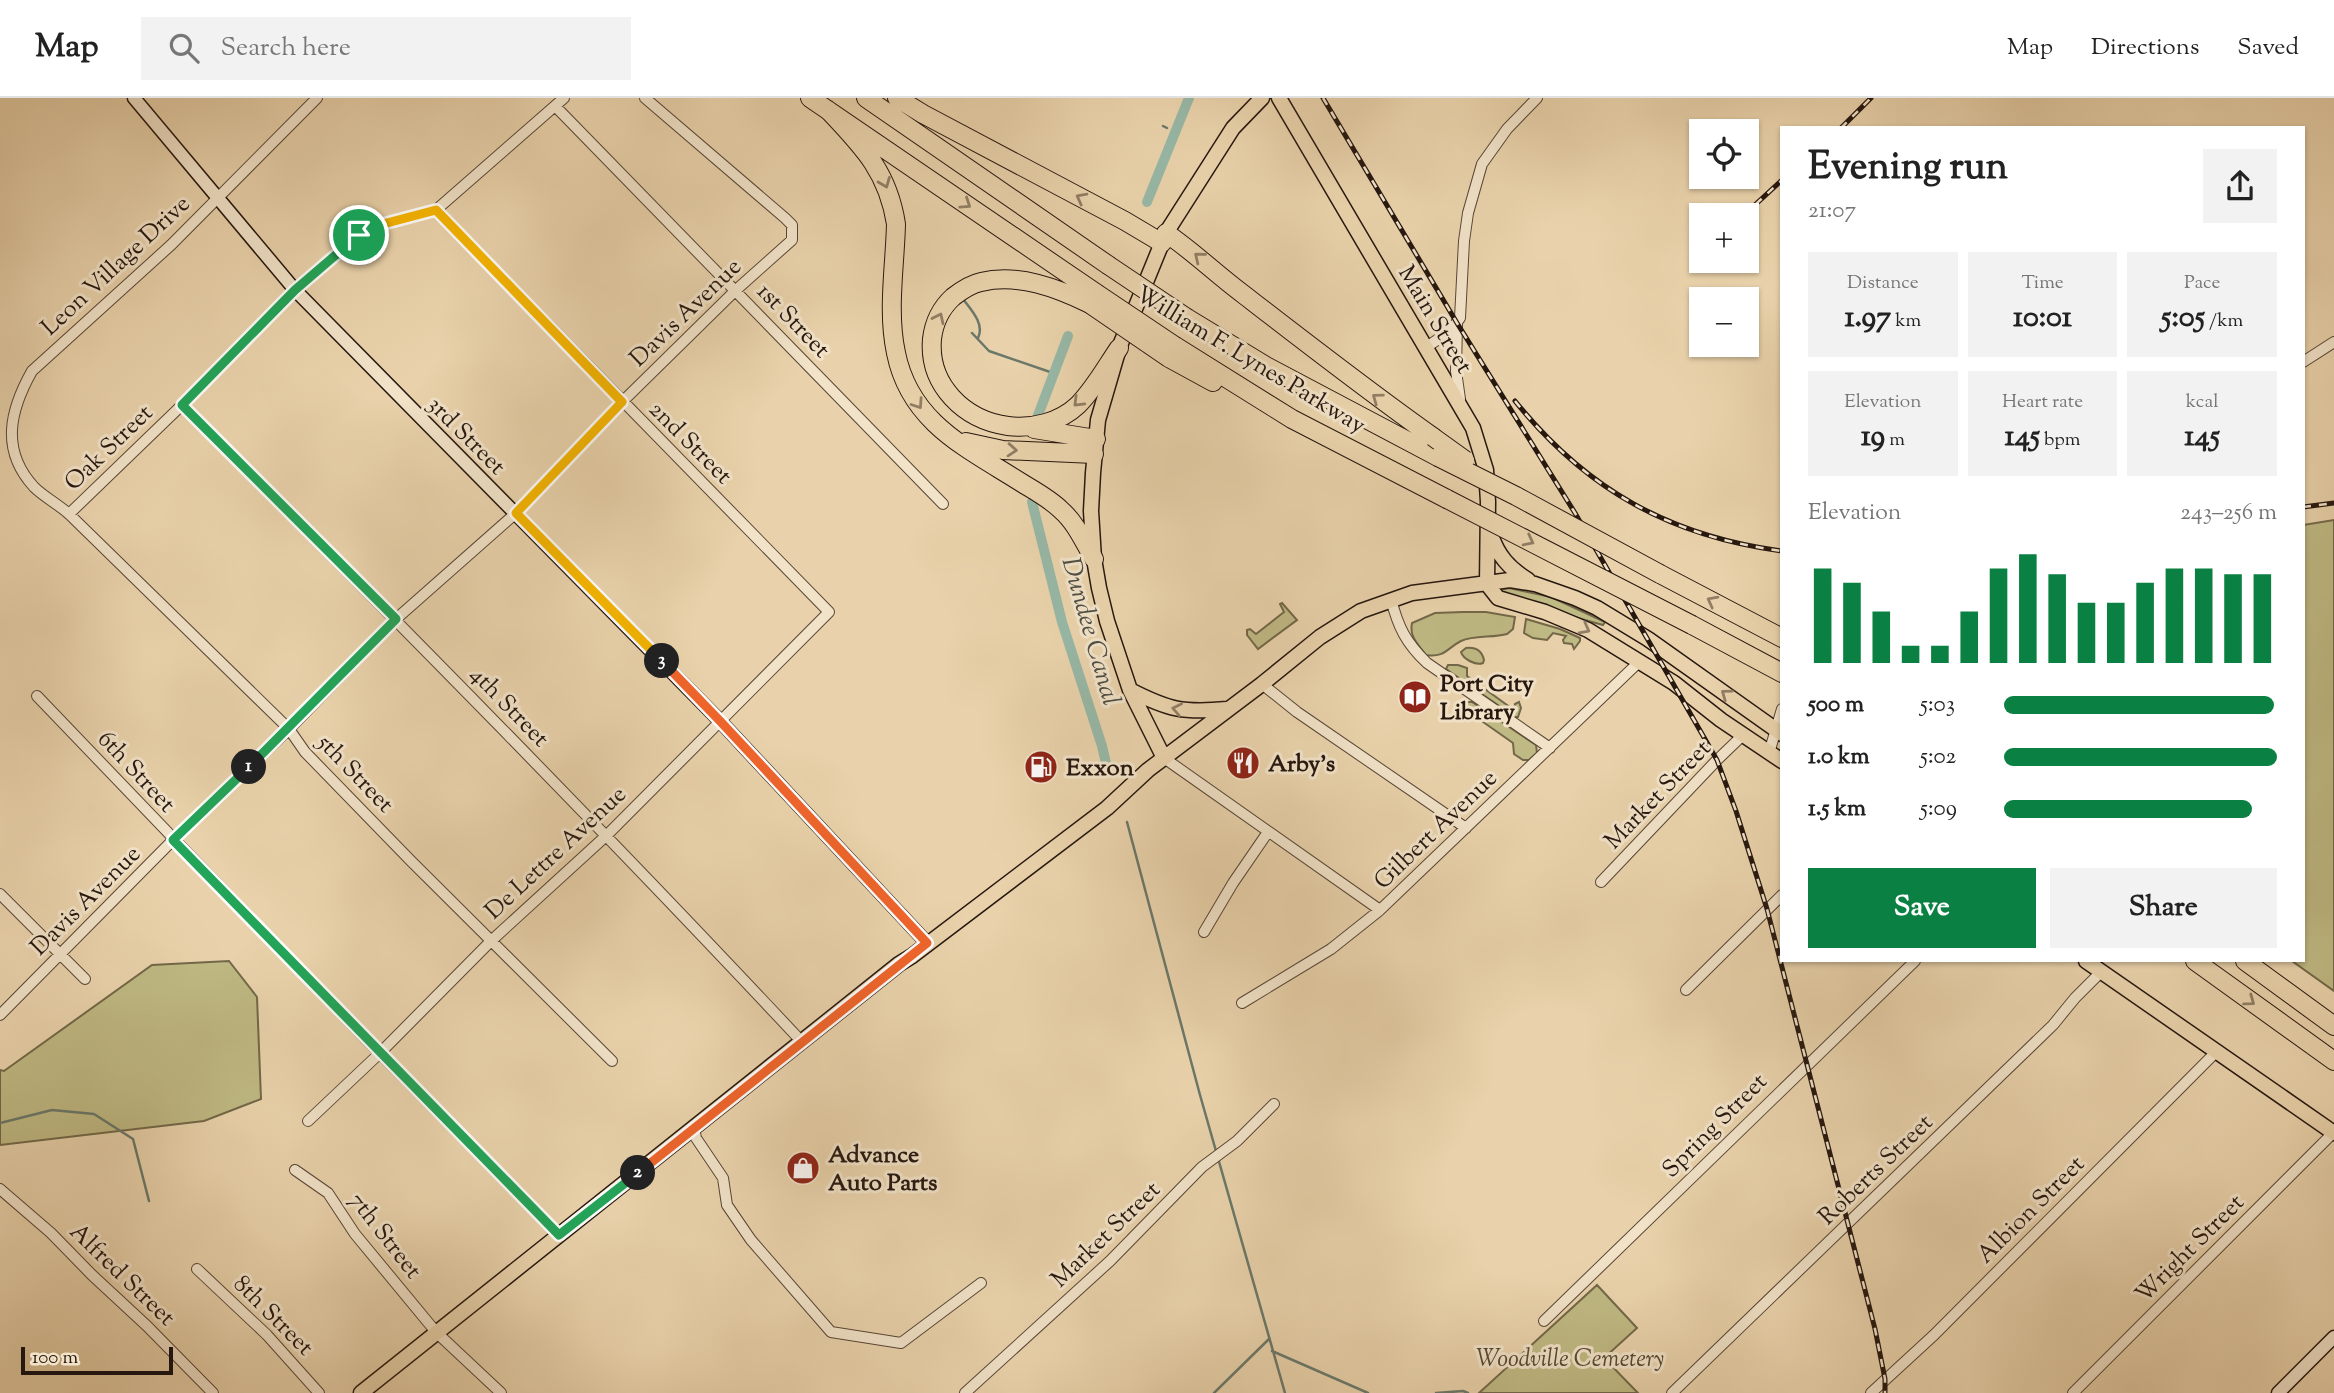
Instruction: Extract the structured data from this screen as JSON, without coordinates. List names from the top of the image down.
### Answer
{
  "streets": {
    "highway": ["William F. Lynes Parkway"],
    "main road": ["Main Street"],
    "street": [
      "Leon Village Drive",
      "Davis Avenue",
      "1st Street",
      "3rd Street",
      "2nd Street",
      "Oak Street",
      "4th Street",
      "6th Street",
      "5th Street",
      "Market Street",
      "Gilbert Avenue",
      "De Lettre Avenue",
      "Spring Street",
      "Roberts Street",
      "Albion Street",
      "7th Street",
      "Wright Street",
      "Alfred Street",
      "8th Street"
    ]
  },
  "crossings": [
    ["Leon Village Drive", "3rd Street"],
    ["Leon Village Drive", "Oak Street"],
    ["Leon Village Drive", "5th Street"],
    ["Davis Avenue", "1st Street"],
    ["Davis Avenue", "3rd Street"],
    ["Davis Avenue", "2nd Street"],
    ["Davis Avenue", "4th Street"],
    ["Davis Avenue", "6th Street"],
    ["Davis Avenue", "5th Street"],
    ["1st Street", "Oak Street"],
    ["3rd Street", "Oak Street"],
    ["3rd Street", "De Lettre Avenue"],
    ["2nd Street", "Oak Street"],
    ["2nd Street", "De Lettre Avenue"],
    ["Oak Street", "4th Street"],
    ["Oak Street", "5th Street"],
    ["4th Street", "De Lettre Avenue"],
    ["6th Street", "De Lettre Avenue"],
    ["5th Street", "De Lettre Avenue"]
  ],
  "water": ["Dundee Canal"],
  "parks": ["Woodville Cemetery"],
  "places": {
    "library": ["Port City Library"],
    "restaurant": ["Arby's"],
    "fuel station": ["Exxon"],
    "shop": ["Advance Auto Parts"]
  },
  "scale_bar": "100 m",
  "page": {
    "header": "Map",
    "search": "Search here",
    "nav": ["Map", "Directions", "Saved"],
    "map_buttons": ["+", "−"],
    "heading": ["Evening run", "21:07"],
    "stats": [
      ["Distance", "1.97 km"],
      ["Time", "10:01"],
      ["Pace", "5:05 /km"],
      ["Elevation", "19 m"],
      ["Heart rate", "145 bpm"],
      ["kcal", "145"]
    ],
    "chart": ["Elevation", "243–256 m"],
    "pins": ["3", "1", "2"],
    "list": [
      {
        "name": "500 m",
        "note": "5:03"
      },
      {
        "name": "1.0 km",
        "note": "5:02"
      },
      {
        "name": "1.5 km",
        "note": "5:09"
      }
    ],
    "buttons": ["Save", "Share"],
    "scale": "100 m"
  }
}
